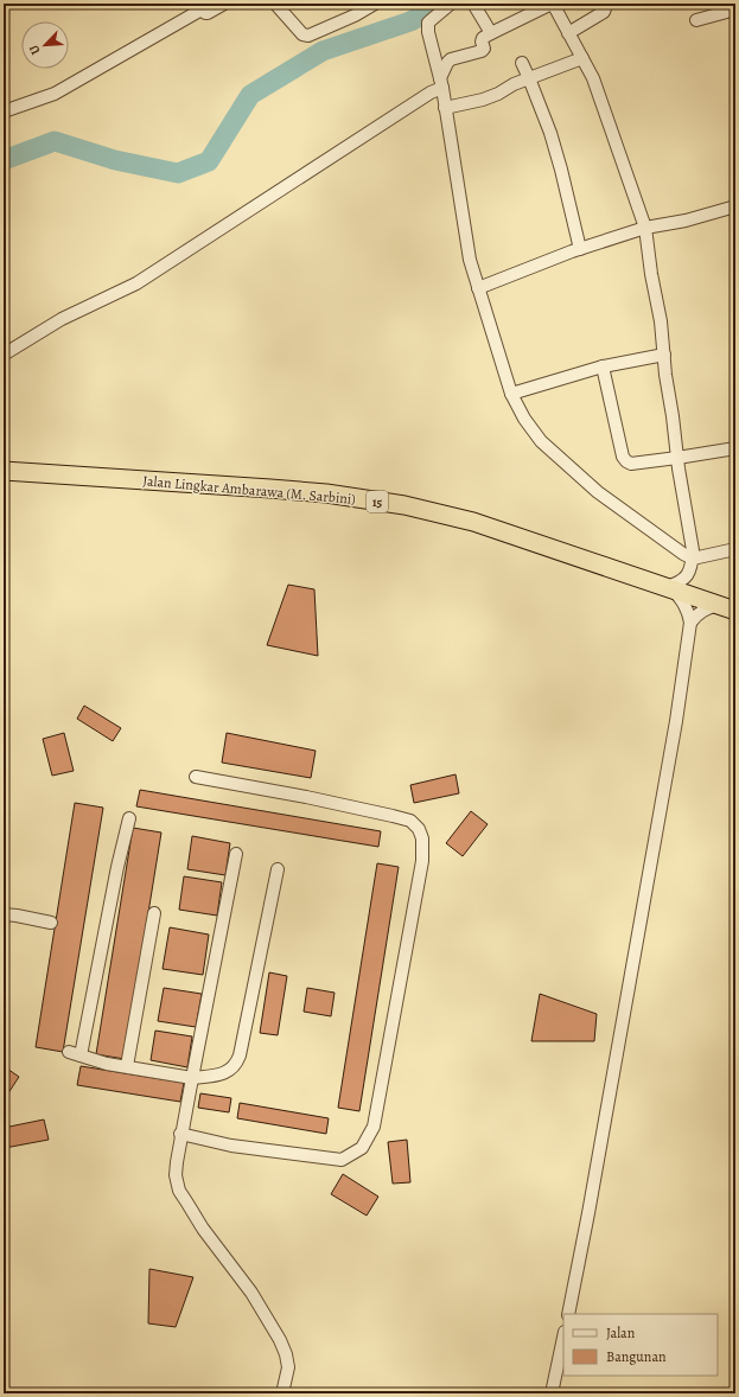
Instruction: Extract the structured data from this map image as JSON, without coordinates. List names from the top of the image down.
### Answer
{
  "streets": {
    "highway": ["Jalan Lingkar Ambarawa (M. Sarbini)", "15"]
  },
  "legend": ["Jalan", "Bangunan"],
  "north": "bottom left"
}
